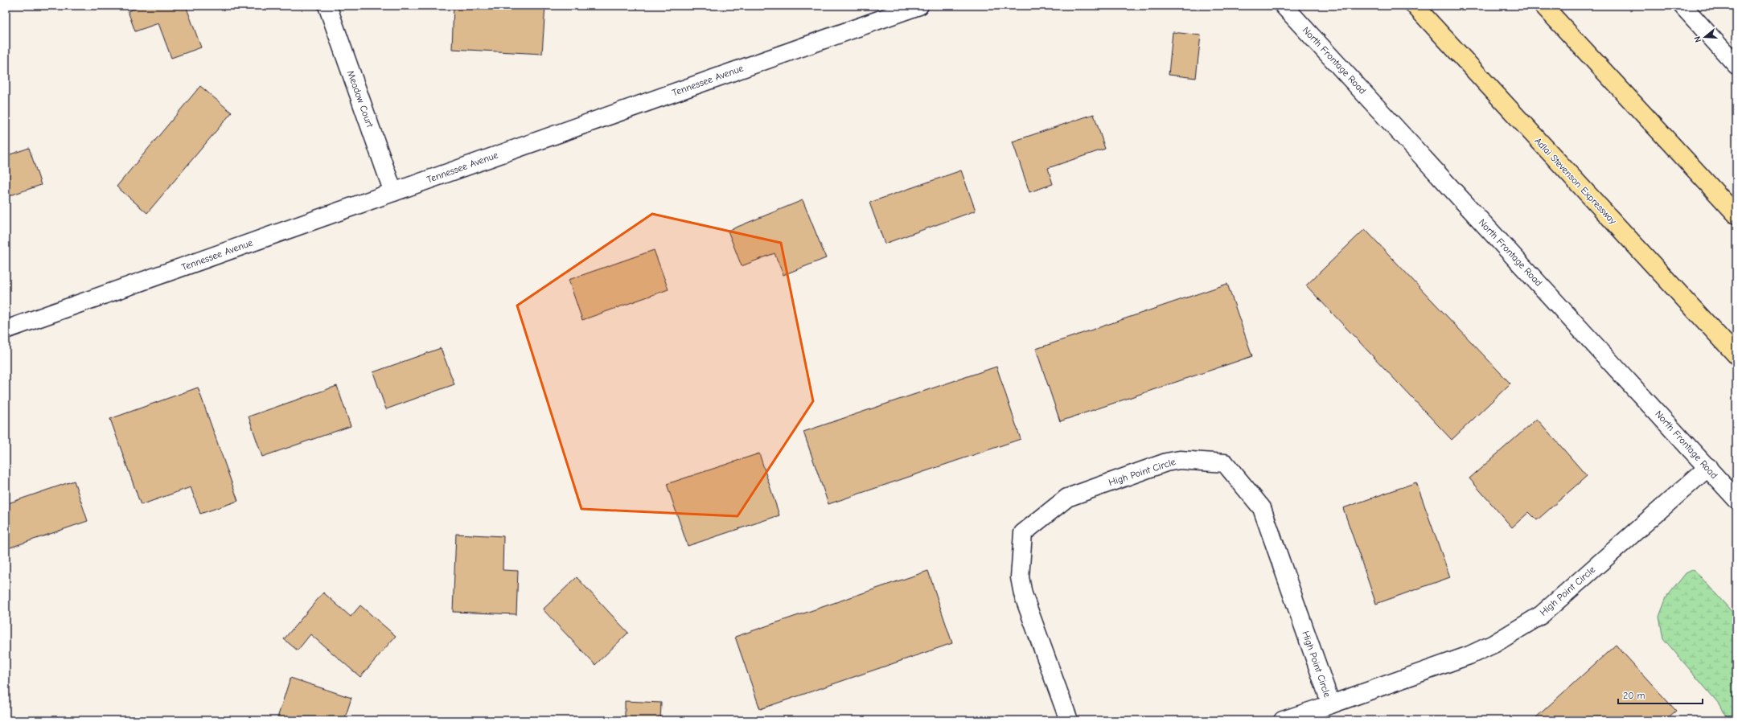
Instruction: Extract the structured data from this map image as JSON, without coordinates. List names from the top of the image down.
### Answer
{
  "streets": {
    "highway": ["Adlai Stevenson Expressway"],
    "street": [
      "North Frontage Road",
      "Tennessee Avenue",
      "Meadow Court",
      "High Point Circle"
    ]
  },
  "crossings": [
    ["North Frontage Road", "High Point Circle"],
    ["Tennessee Avenue", "Meadow Court"]
  ],
  "scale_bar": "20 m",
  "north": "left"
}
